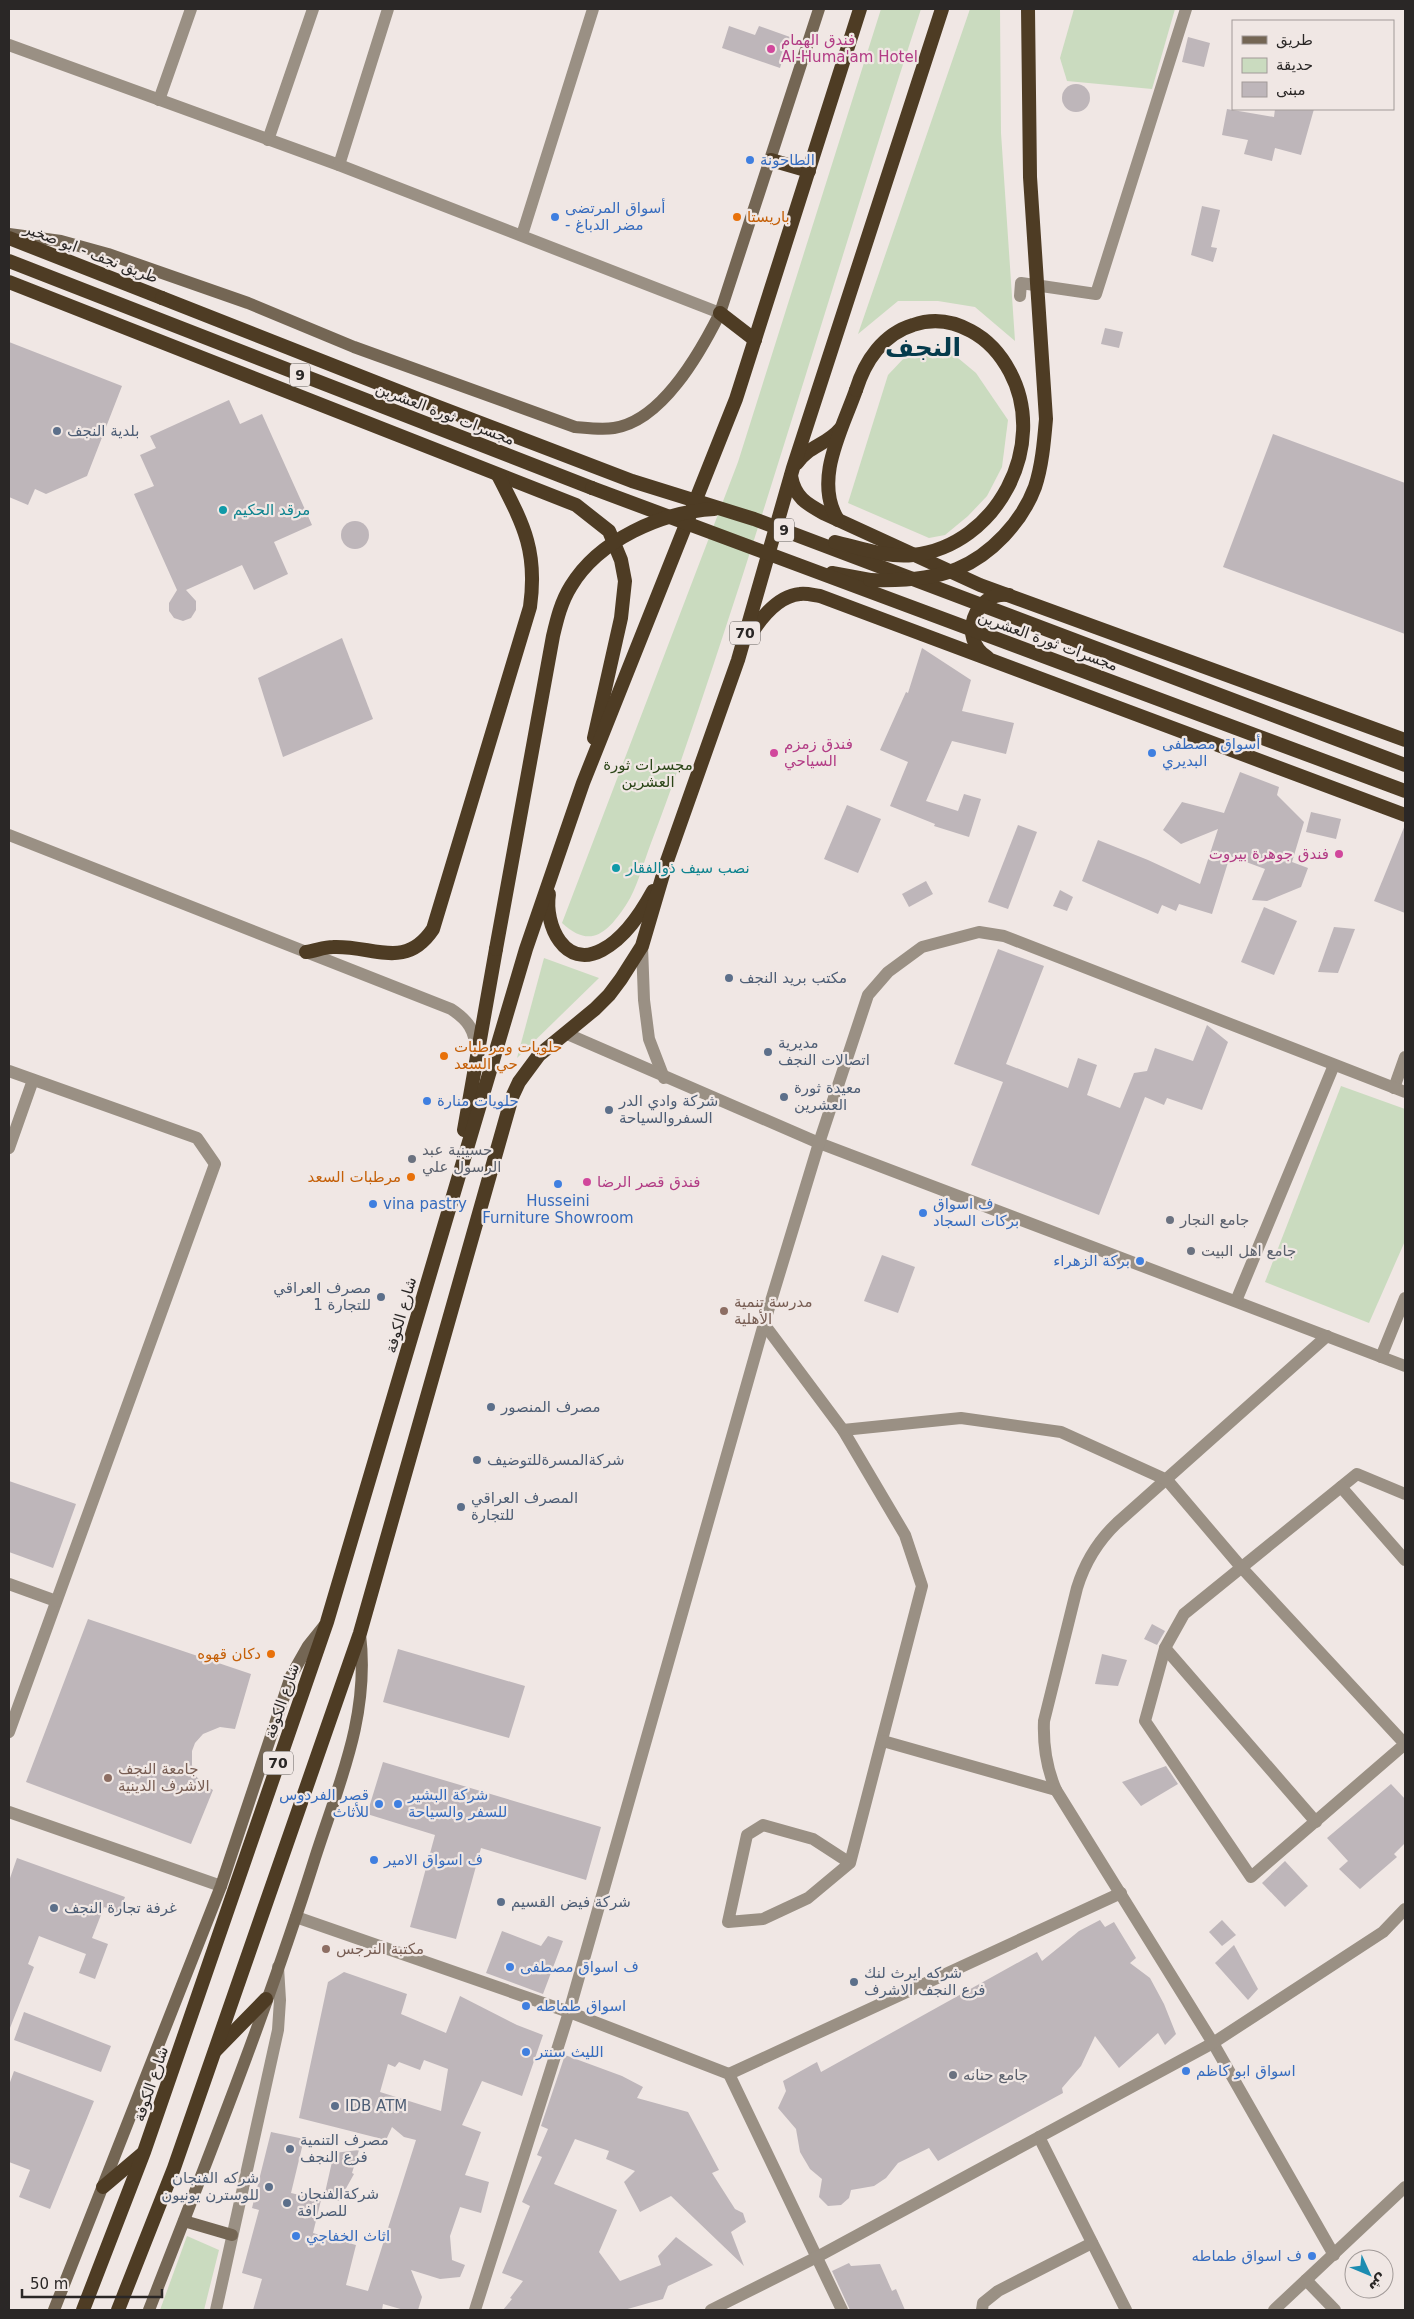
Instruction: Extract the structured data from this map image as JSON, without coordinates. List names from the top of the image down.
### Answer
{
  "streets": {
    "highway": [
      "طريق نجف - ابو صخير",
      "9",
      "مجسرات ثورة العشرين",
      "70",
      "شارع الكوفة"
    ]
  },
  "crossings": [
    ["طريق نجف - ابو صخير", "مجسرات ثورة العشرين"],
    ["70", "شارع الكوفة"]
  ],
  "districts": ["النجف"],
  "parks": ["مجسرات ثورة العشرين"],
  "places": [
    "فندق الهمام Al-Huma'am Hotel",
    "الطاحونة",
    "أسواق المرتضى - مضر الدباغ",
    "باريستا",
    "بلدية النجف",
    "مرقد الحكيم",
    "فندق زمزم السياحي",
    "أسواق مصطفى البديري",
    "فندق جوهرة بيروت",
    "نصب سيف ذوالفقار",
    "مكتب بريد النجف",
    "مديرية اتصالات النجف",
    "حلويات ومرطبات حي السعد",
    "معيدة ثورة العشرين",
    "حلويات منارة",
    "شركة وادي الدر السفروالسياحة",
    "حسينية عبد الرسول علي",
    "مرطبات السعد",
    "فندق قصر الرضا",
    "Husseini Furniture Showroom",
    "vina pastry",
    "ف اسواق بركات السجاد",
    "جامع النجار",
    "جامع اهل البيت",
    "بركة الزهراء",
    "مصرف العراقي للتجارة 1",
    "مدرسة تنمية الأهلية",
    "مصرف المنصور",
    "شركةالمسرةللتوضيف",
    "المصرف العراقي للتجارة",
    "دكان قهوه",
    "جامعة النجف الاشرف الدينية",
    "قصر الفردوس للأثاث",
    "شركة البشير للسفر والسياحة",
    "ف اسواق الامير",
    "شركة فيض القسيم",
    "غرفة تجارة النجف",
    "مكتبة النرجس",
    "ف اسواق مصطفى",
    "شركه ايرث لنك فرع النجف الاشرف",
    "اسواق طماطه",
    "الليث سنتر",
    "اسواق ابو كاظم",
    "جامع حنانه",
    "IDB ATM",
    "مصرف التنمية فرع النجف",
    "شركه الفنجان للوسترن یونیون",
    "شركةالفنجان للصرافة",
    "اثاث الخفاجي",
    "ف اسواق طماطه"
  ],
  "legend": ["طريق", "حديقة", "مبنى"],
  "scale_bar": "50 m",
  "north": "bottom right"
}
